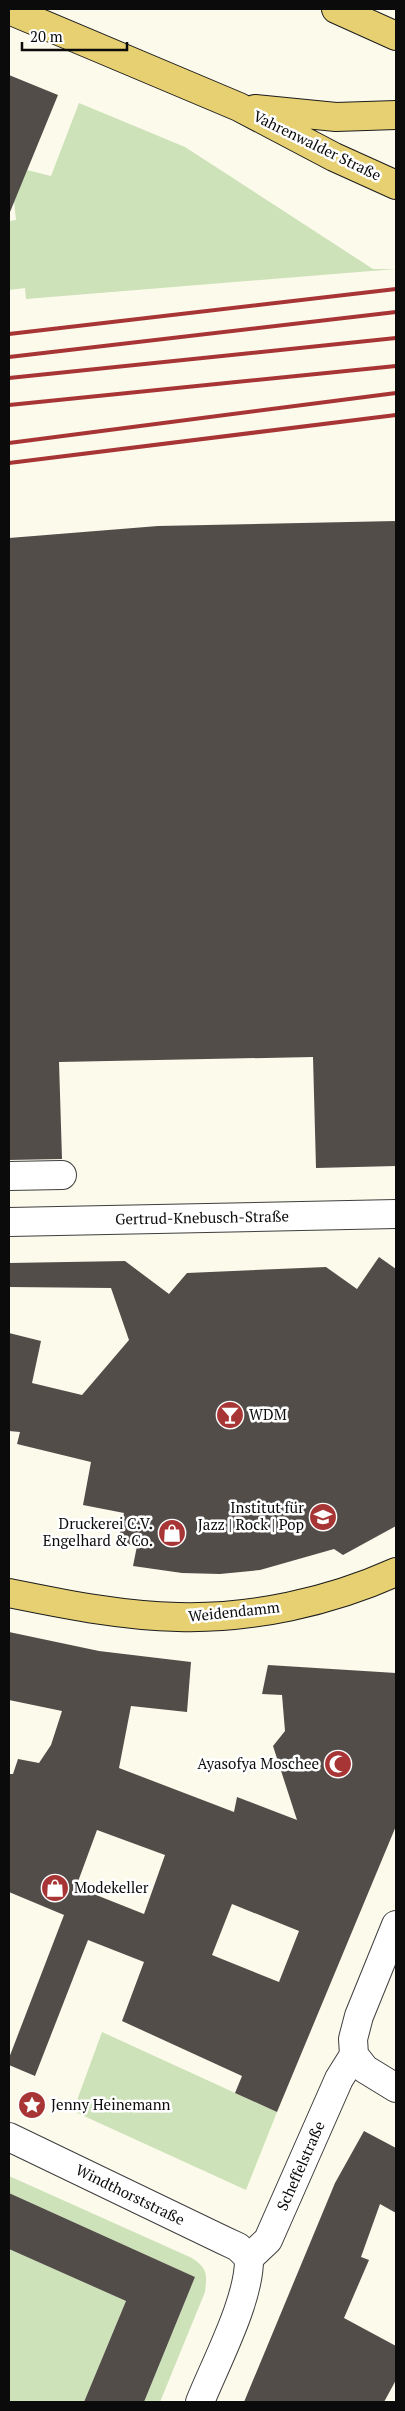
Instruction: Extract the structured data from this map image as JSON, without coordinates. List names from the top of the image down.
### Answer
{
  "streets": {
    "main road": ["Vahrenwalder Straße", "Weidendamm"],
    "street": ["Gertrud-Knebusch-Straße", "Scheffelstraße", "Windthorststraße"]
  },
  "crossings": [
    ["Scheffelstraße", "Windthorststraße"]
  ],
  "places": {
    "bar": ["WDM"],
    "school or university": ["Institut für Jazz | Rock | Pop"],
    "shop": ["Druckerei C.V. Engelhard & Co.", "Modekeller"],
    "mosque": ["Ayasofya Moschee"],
    "place": ["Jenny Heinemann"]
  },
  "scale_bar": "20 m"
}
